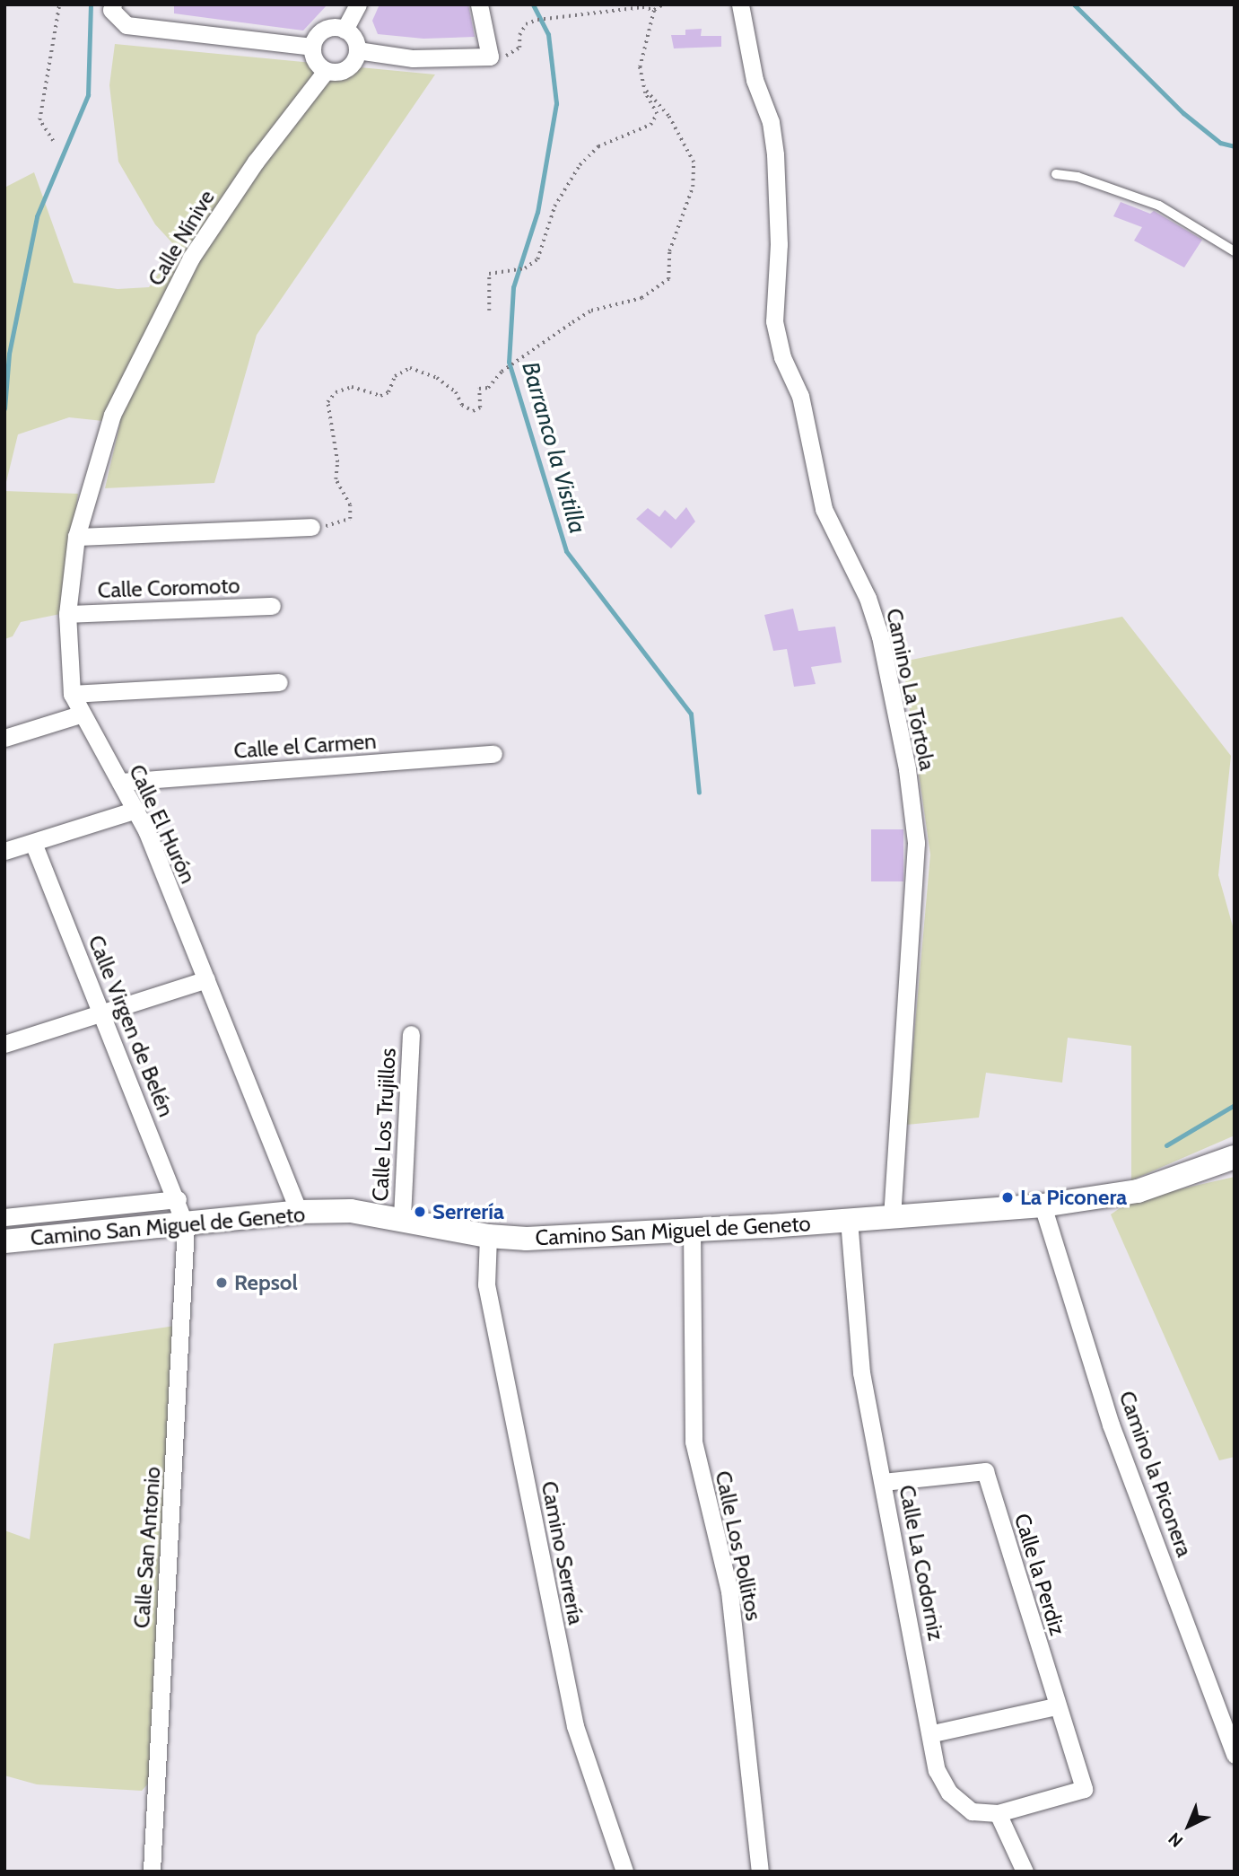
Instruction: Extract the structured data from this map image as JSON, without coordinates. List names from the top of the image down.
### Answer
{
  "streets": {
    "main road": ["Camino San Miguel de Geneto"],
    "street": [
      "Calle Nínive",
      "Calle Coromoto",
      "Camino La Tórtola",
      "Calle el Carmen",
      "Calle El Hurón",
      "Calle Virgen de Belén",
      "Calle Los Trujillos",
      "Camino la Piconera",
      "Calle Los Pollitos",
      "Calle San Antonio",
      "Camino Serrería",
      "Calle La Codorniz",
      "Calle la Perdiz"
    ]
  },
  "crossings": [
    ["Calle Nínive", "Calle El Hurón"],
    ["Calle Coromoto", "Calle El Hurón"],
    ["Camino La Tórtola", "Camino San Miguel de Geneto"],
    ["Calle el Carmen", "Calle El Hurón"],
    ["Calle El Hurón", "Camino San Miguel de Geneto"],
    ["Calle Virgen de Belén", "Camino San Miguel de Geneto"],
    ["Calle Virgen de Belén", "Calle San Antonio"],
    ["Calle Los Trujillos", "Camino San Miguel de Geneto"],
    ["Camino San Miguel de Geneto", "Camino la Piconera"],
    ["Camino San Miguel de Geneto", "Calle Los Pollitos"],
    ["Camino San Miguel de Geneto", "Calle San Antonio"],
    ["Camino San Miguel de Geneto", "Camino Serrería"],
    ["Camino San Miguel de Geneto", "Calle La Codorniz"],
    ["Calle La Codorniz", "Calle la Perdiz"]
  ],
  "water": ["Barranco la Vistilla"],
  "places": ["La Piconera", "Serrería", "Repsol"],
  "north": "bottom left"
}
